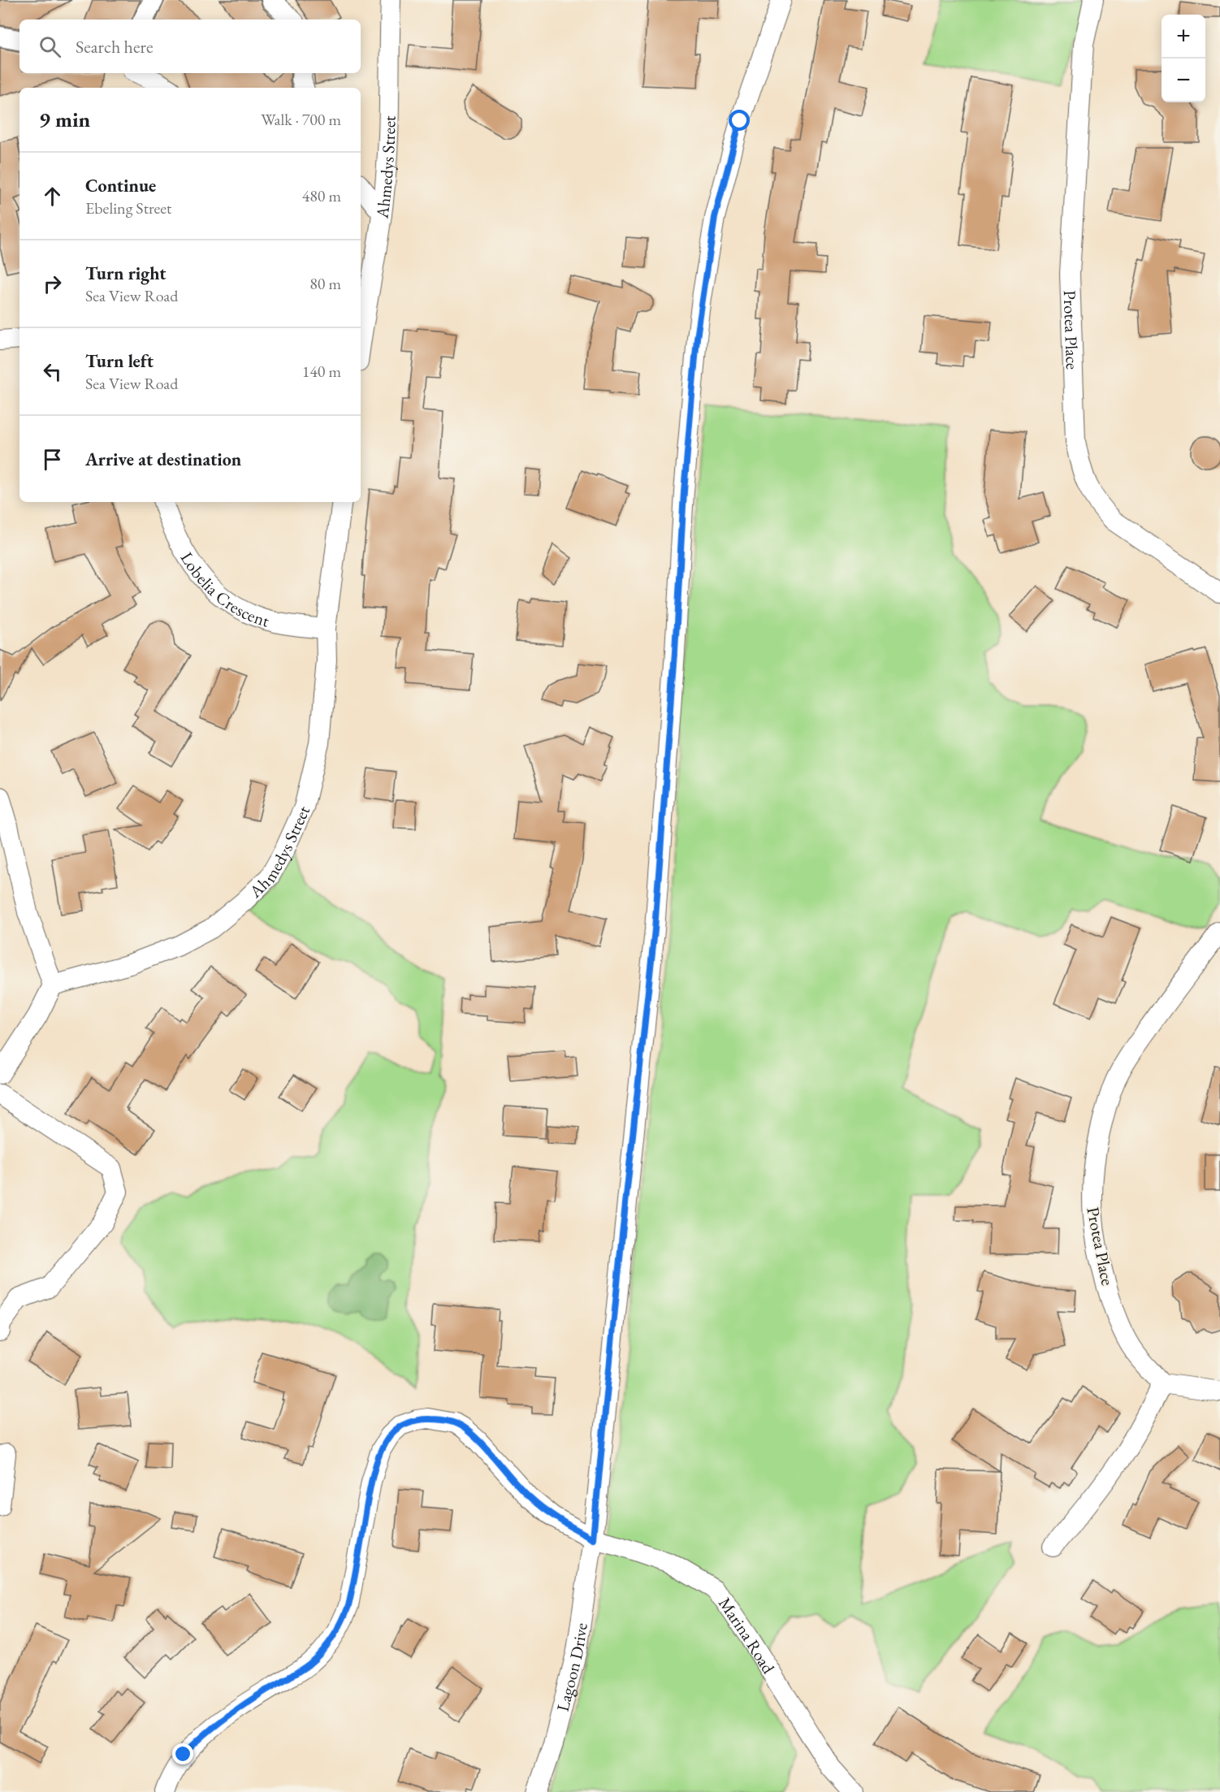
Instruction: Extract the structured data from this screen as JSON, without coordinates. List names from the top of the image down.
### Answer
{
  "streets": {
    "street": [
      "Ahmedys Street",
      "Protea Place",
      "Lobelia Crescent",
      "Marina Road",
      "Lagoon Drive"
    ]
  },
  "crossings": [
    ["Ahmedys Street", "Lobelia Crescent"],
    ["Marina Road", "Lagoon Drive"]
  ],
  "page": {
    "map_buttons": ["+", "−"],
    "search": "Search here",
    "heading": ["9 min", "Walk · 700 m"],
    "list": [
      ["Continue", "Ebeling Street", "480 m"],
      ["Turn right", "Sea View Road", "80 m"],
      ["Turn left", "Sea View Road", "140 m"],
      "Arrive at destination"
    ]
  }
}
